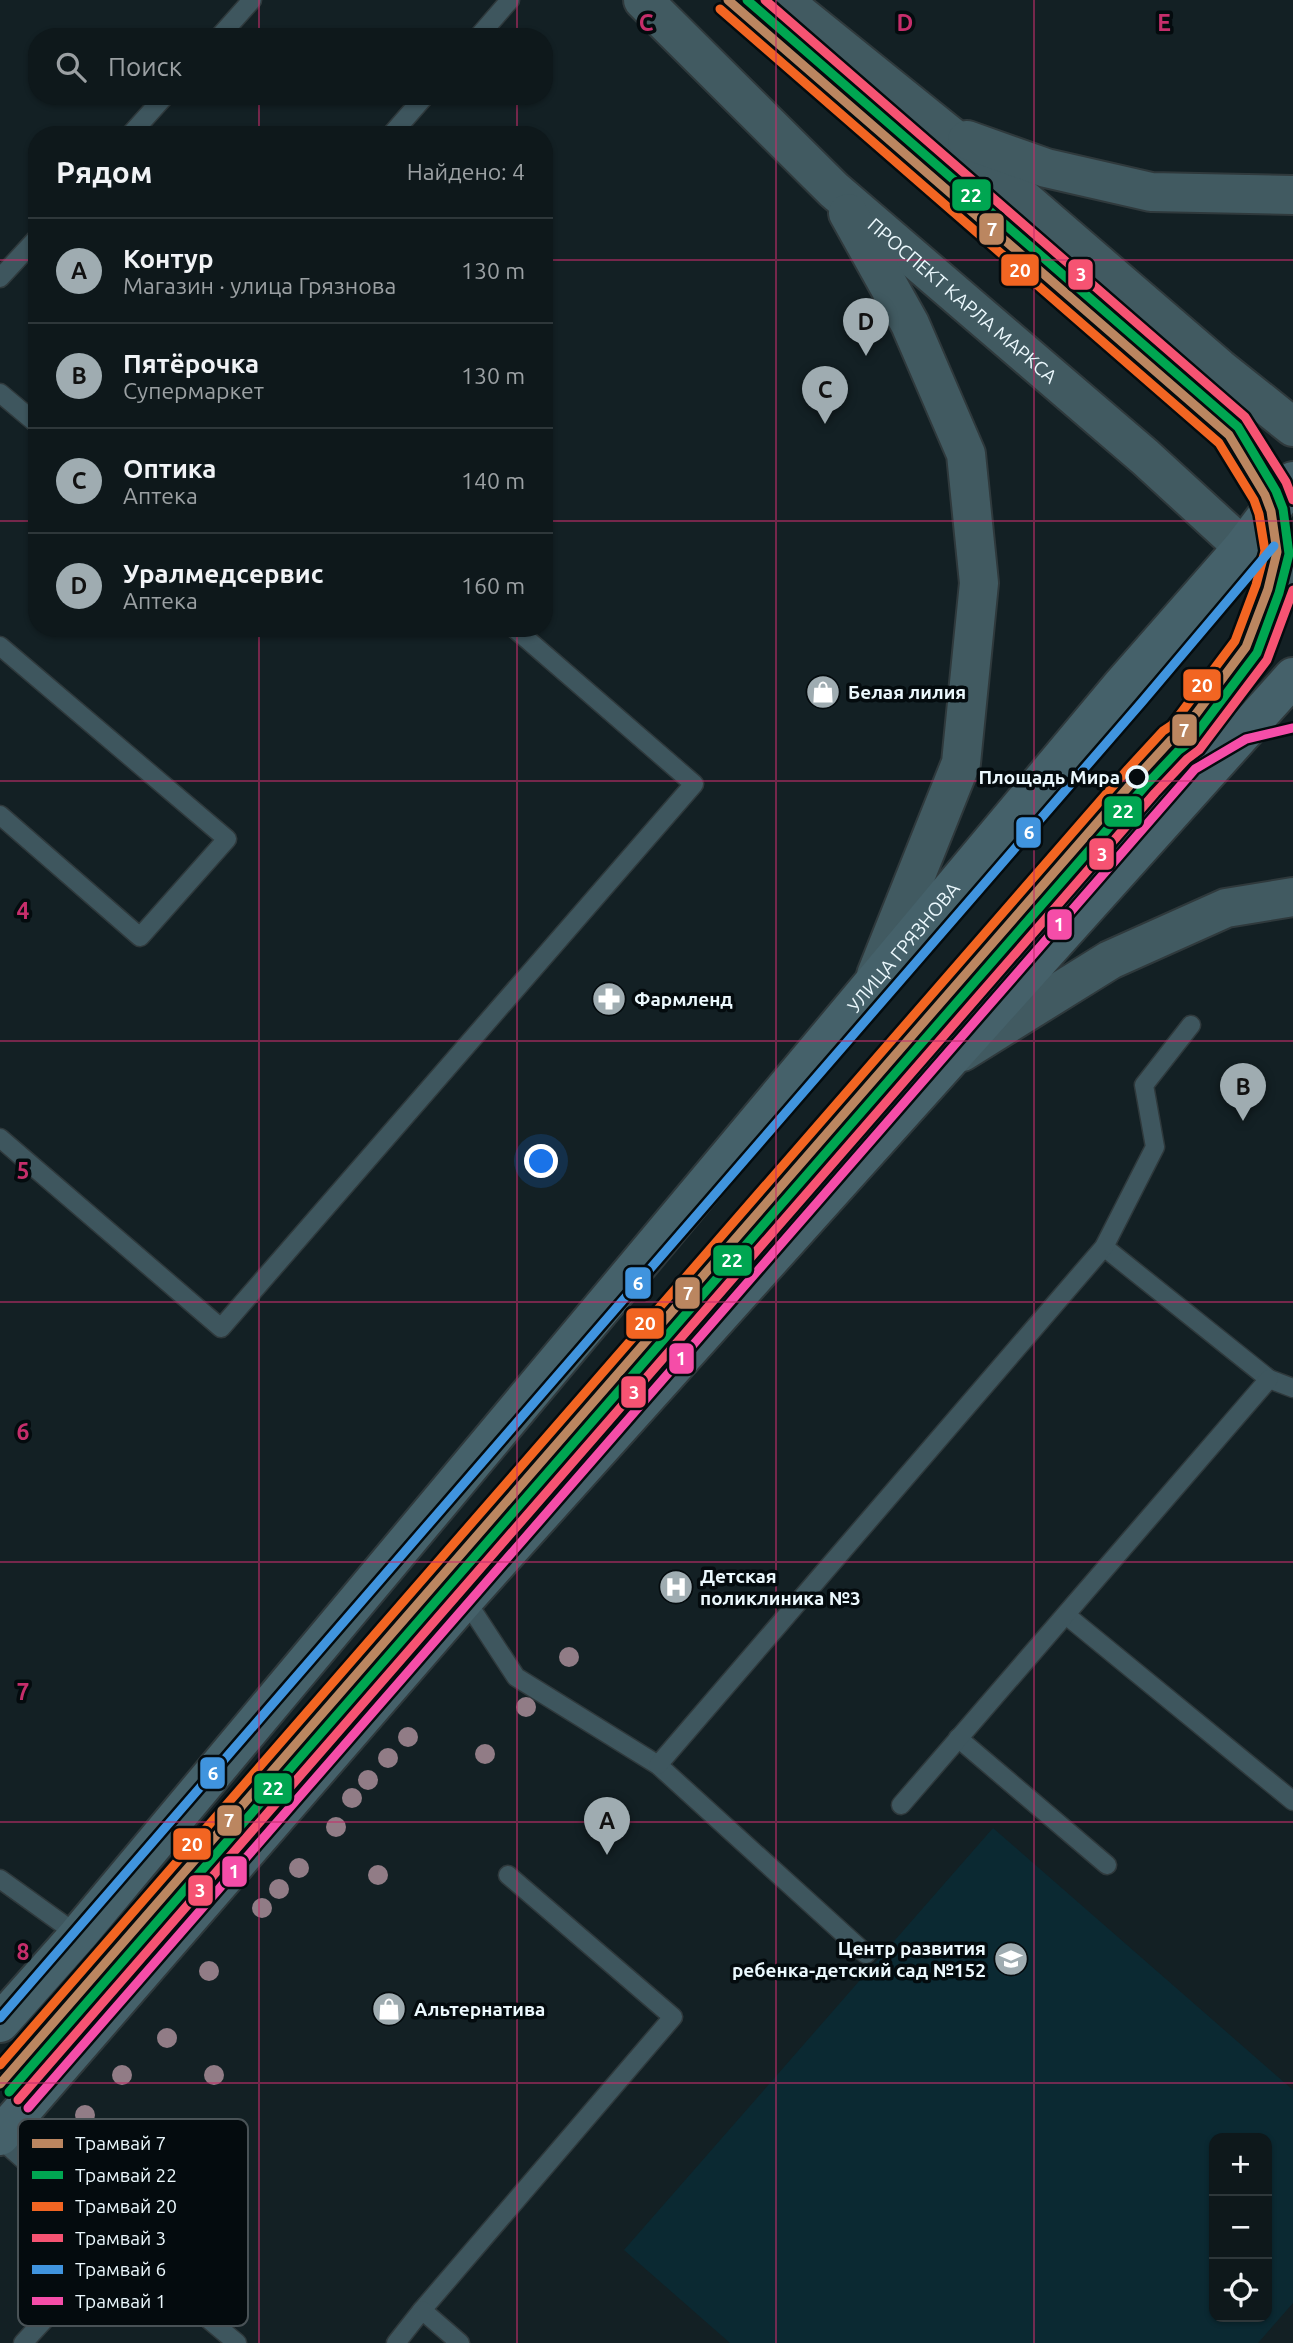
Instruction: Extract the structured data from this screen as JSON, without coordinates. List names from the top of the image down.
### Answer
{
  "streets": {
    "main road": ["ПРОСПЕКТ КАРЛА МАРКСА", "УЛИЦА ГРЯЗНОВА"]
  },
  "crossings": [
    ["ПРОСПЕКТ КАРЛА МАРКСА", "УЛИЦА ГРЯЗНОВА"]
  ],
  "places": {
    "shop": ["Белая лилия", "Альтернатива"],
    "other": ["Площадь Мира"],
    "pharmacy": ["Фармленд"],
    "hospital": ["Детская поликлиника №3"],
    "school or university": ["Центр развития ребенка-детский сад №152"]
  },
  "lines": [
    "tram line 7",
    "tram line 22",
    "tram line 3",
    "tram line 20",
    "tram line 6",
    "tram line 1"
  ],
  "legend": [
    "Трамвай 7",
    "Трамвай 22",
    "Трамвай 20",
    "Трамвай 3",
    "Трамвай 6",
    "Трамвай 1"
  ],
  "page": {
    "search": "Поиск",
    "heading": ["Рядом", "Найдено: 4"],
    "list": [
      {
        "mark": "A",
        "name": "Контур",
        "note": "Магазин · улица Грязнова",
        "value": "130 m"
      },
      {
        "mark": "B",
        "name": "Пятёрочка",
        "note": "Супермаркет",
        "value": "130 m"
      },
      {
        "mark": "C",
        "name": "Оптика",
        "note": "Аптека",
        "value": "140 m"
      },
      {
        "mark": "D",
        "name": "Уралмедсервис",
        "note": "Аптека",
        "value": "160 m"
      }
    ],
    "pins": [
      "D",
      "C",
      "B",
      "A"
    ],
    "map_buttons": ["+", "−"]
  },
  "grid": {
    "columns": ["C", "D", "E"],
    "rows": [
      "4",
      "5",
      "6",
      "7",
      "8"
    ]
  }
}
